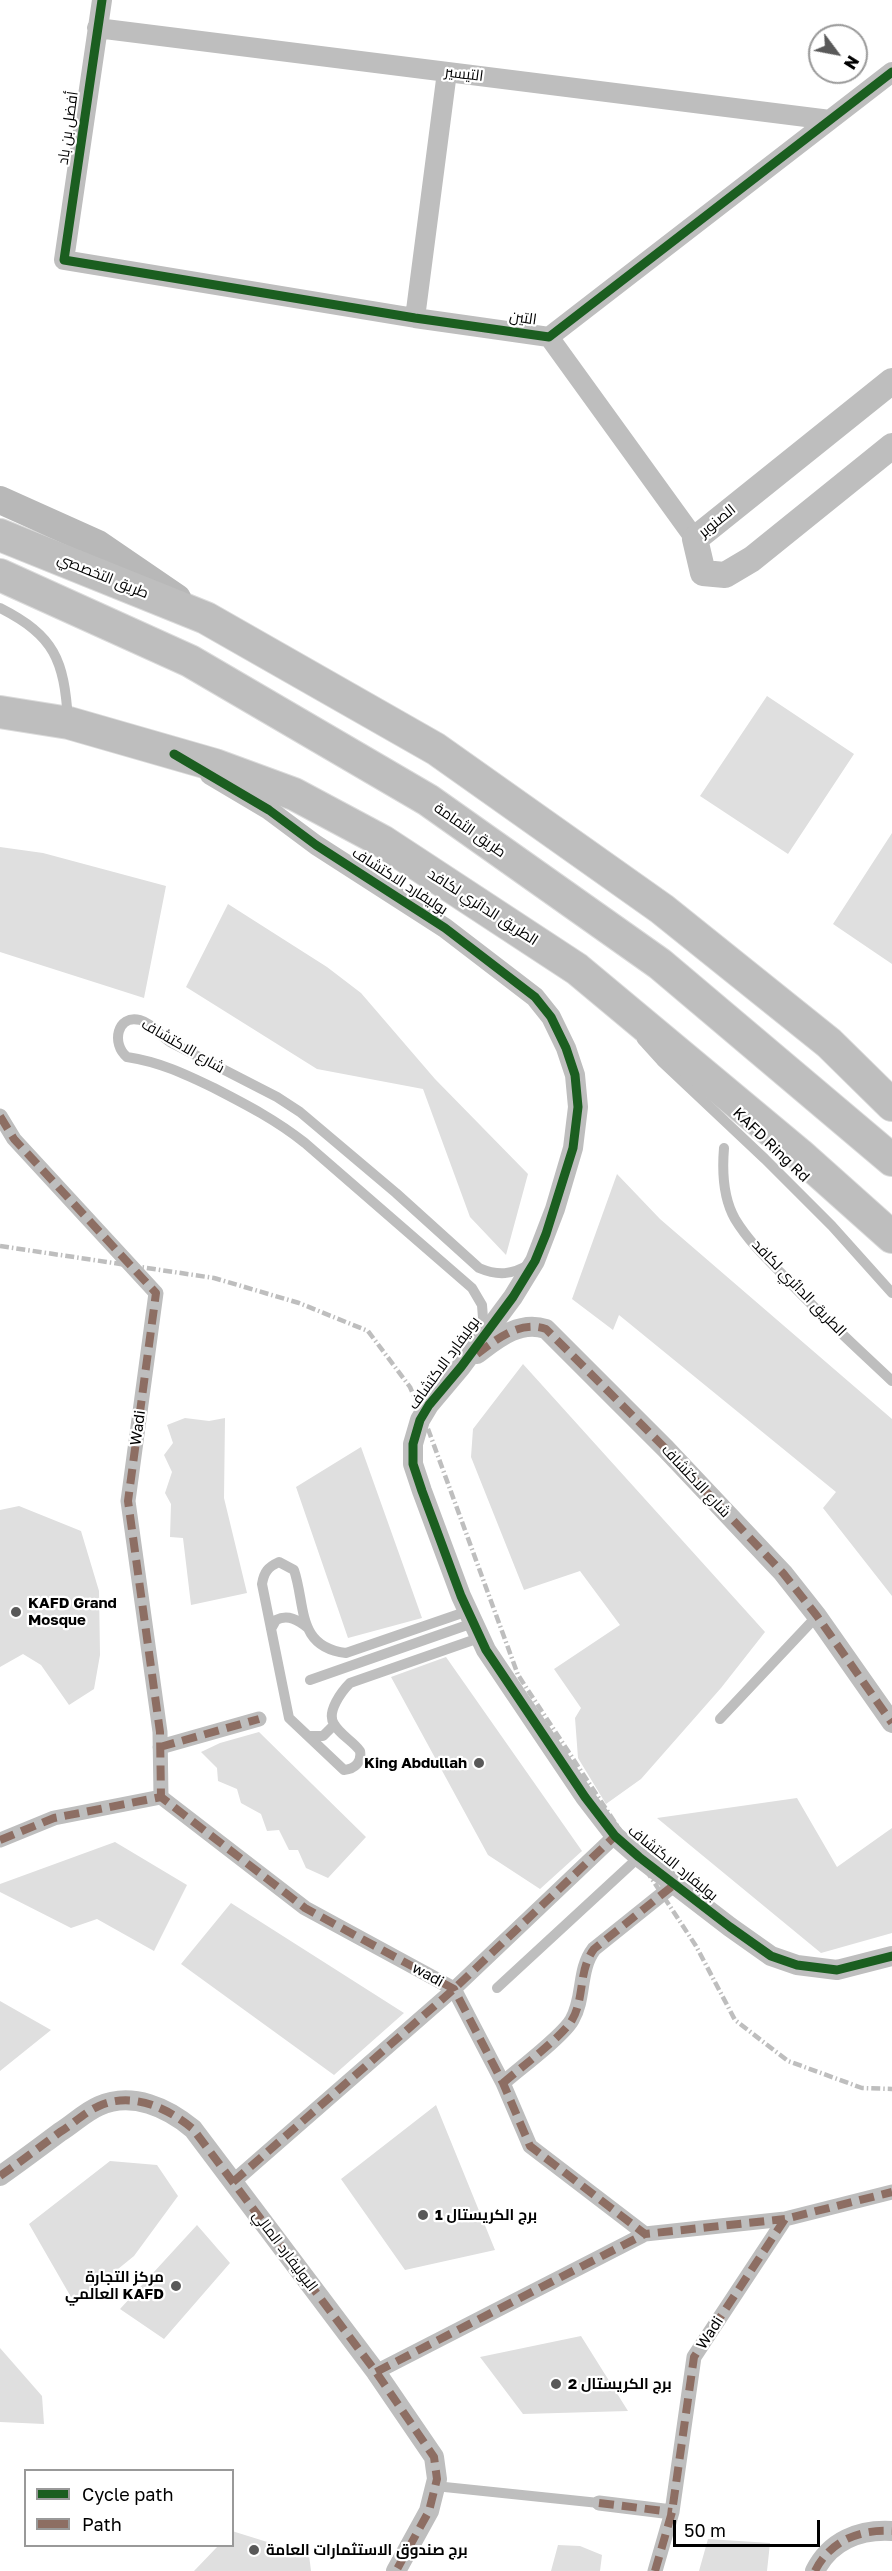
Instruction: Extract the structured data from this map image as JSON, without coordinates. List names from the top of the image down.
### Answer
{
  "streets": {
    "main road": ["طريق التخصصي", "طريق الثمامة", "الطريق الدائري لكافد"],
    "street": [
      "التيسير",
      "أفضل بن باد",
      "التين",
      "الصنوبر",
      "بوليفارد الاكتشاف",
      "شارع الاكتشاف",
      "Wadi",
      "wadi",
      "البوليفارد المالي"
    ],
    "lane": ["KAFD Ring Rd"]
  },
  "crossings": [
    ["التيسير", "أفضل بن باد"],
    ["التيسير", "التين"],
    ["أفضل بن باد", "التين"],
    ["بوليفارد الاكتشاف", "الطريق الدائري لكافد"],
    ["بوليفارد الاكتشاف", "شارع الاكتشاف"],
    ["الطريق الدائري لكافد", "KAFD Ring Rd"],
    ["Wadi", "wadi"]
  ],
  "places": [
    "KAFD Grand Mosque",
    "King Abdullah",
    "برج الكريستال 1",
    "مركز التجارة العالمي KAFD",
    "برج الكريستال 2",
    "برج صندوق الاستثمارات العامة"
  ],
  "legend": ["Cycle path", "Path"],
  "scale_bar": "50 m",
  "north": "bottom right"
}
